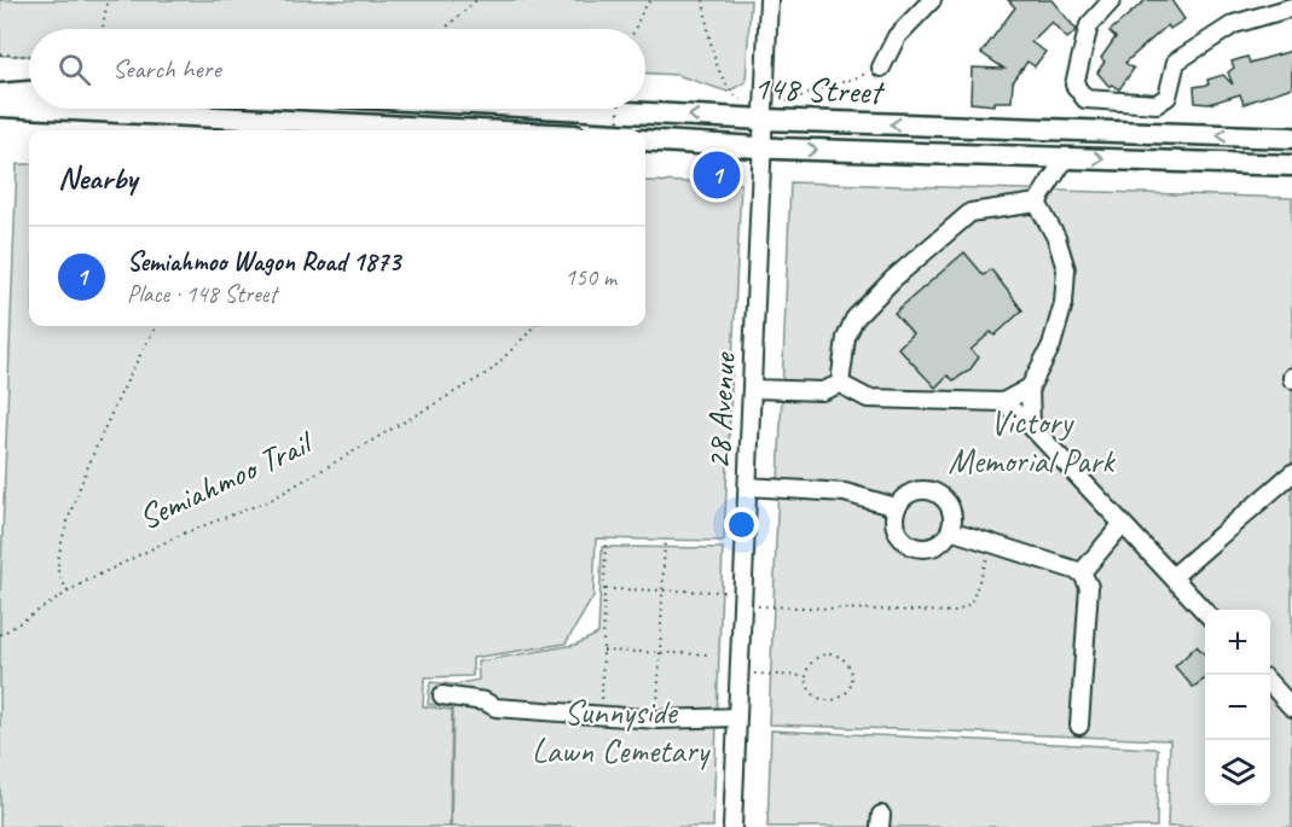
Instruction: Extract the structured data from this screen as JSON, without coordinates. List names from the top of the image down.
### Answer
{
  "streets": {
    "main road": ["148 Street"],
    "street": ["28 Avenue"],
    "path": ["Semiahmoo Trail"]
  },
  "crossings": [
    ["148 Street", "28 Avenue"]
  ],
  "parks": ["Victory Memorial Park", "Sunnyside Lawn Cemetary"],
  "page": {
    "search": "Search here",
    "heading": "Nearby",
    "pins": "1",
    "list": [
      {
        "mark": "1",
        "name": "Semiahmoo Wagon Road 1873",
        "note": "Place · 148 Street",
        "value": "150 m"
      }
    ],
    "map_buttons": ["+", "−"]
  }
}
